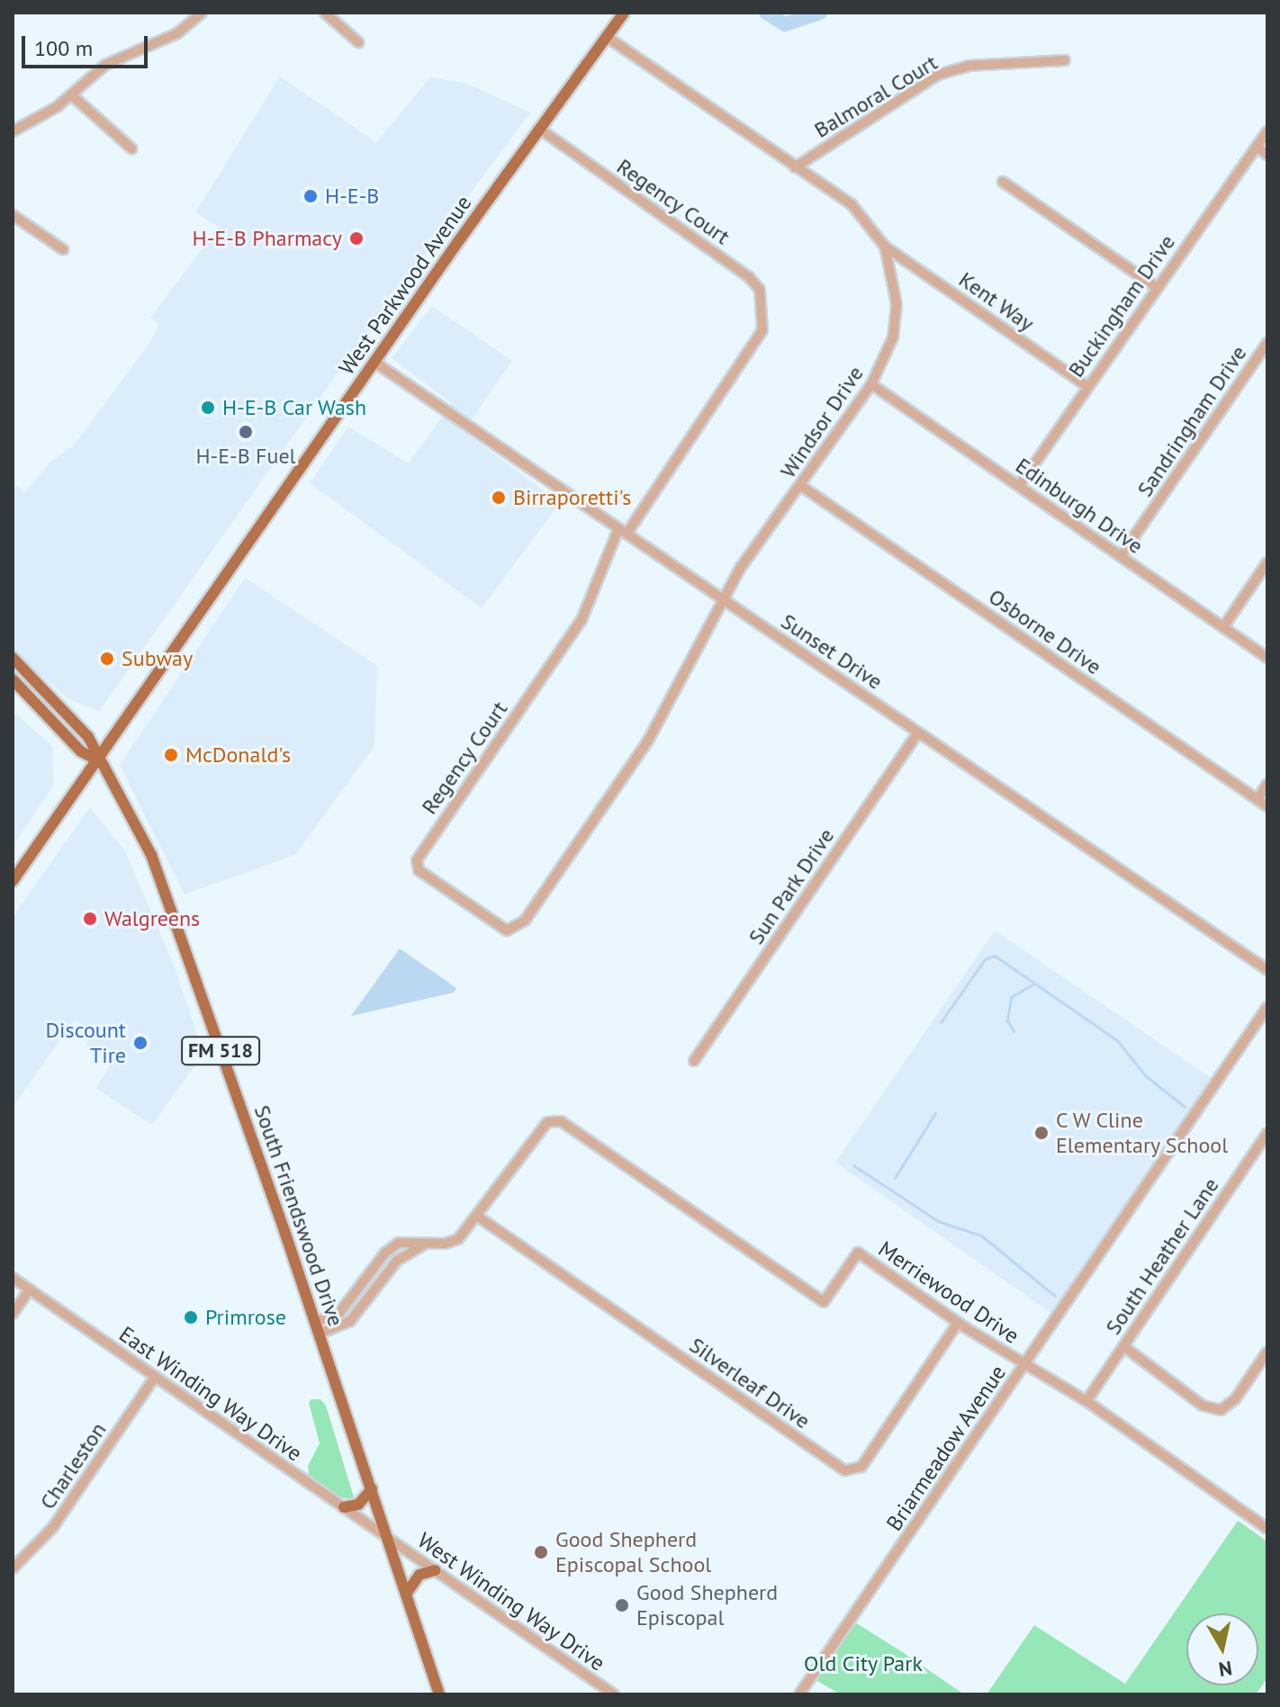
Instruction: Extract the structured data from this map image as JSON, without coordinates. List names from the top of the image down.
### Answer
{
  "streets": {
    "main road": ["West Parkwood Avenue", "FM 518", "South Friendswood Drive"],
    "street": [
      "Balmoral Court",
      "Regency Court",
      "Kent Way",
      "Buckingham Drive",
      "Sandringham Drive",
      "Windsor Drive",
      "Edinburgh Drive",
      "Osborne Drive",
      "Sunset Drive",
      "Sun Park Drive",
      "South Heather Lane",
      "Merriewood Drive",
      "Silverleaf Drive",
      "East Winding Way Drive",
      "Briarmeadow Avenue",
      "Charleston",
      "West Winding Way Drive"
    ]
  },
  "crossings": [
    ["Balmoral Court", "Windsor Drive"],
    ["Regency Court", "West Parkwood Avenue"],
    ["Regency Court", "Windsor Drive"],
    ["Regency Court", "Sunset Drive"],
    ["West Parkwood Avenue", "Windsor Drive"],
    ["West Parkwood Avenue", "Sunset Drive"],
    ["West Parkwood Avenue", "South Friendswood Drive"],
    ["Kent Way", "Buckingham Drive"],
    ["Kent Way", "Windsor Drive"],
    ["Buckingham Drive", "Edinburgh Drive"],
    ["Sandringham Drive", "Edinburgh Drive"],
    ["Windsor Drive", "Edinburgh Drive"],
    ["Windsor Drive", "Osborne Drive"],
    ["Windsor Drive", "Sunset Drive"],
    ["Sunset Drive", "Sun Park Drive"],
    ["South Friendswood Drive", "East Winding Way Drive"],
    ["South Friendswood Drive", "West Winding Way Drive"],
    ["South Heather Lane", "Merriewood Drive"],
    ["Merriewood Drive", "Silverleaf Drive"],
    ["Merriewood Drive", "Briarmeadow Avenue"],
    ["East Winding Way Drive", "Charleston"],
    ["East Winding Way Drive", "West Winding Way Drive"]
  ],
  "parks": ["Old City Park"],
  "places": [
    "H-E-B",
    "H-E-B Pharmacy",
    "H-E-B Car Wash",
    "H-E-B Fuel",
    "Birraporetti's",
    "Subway",
    "McDonald's",
    "Walgreens",
    "Discount Tire",
    "C W Cline Elementary School",
    "Primrose",
    "Good Shepherd Episcopal School",
    "Good Shepherd Episcopal"
  ],
  "scale_bar": "100 m",
  "north": "bottom"
}
